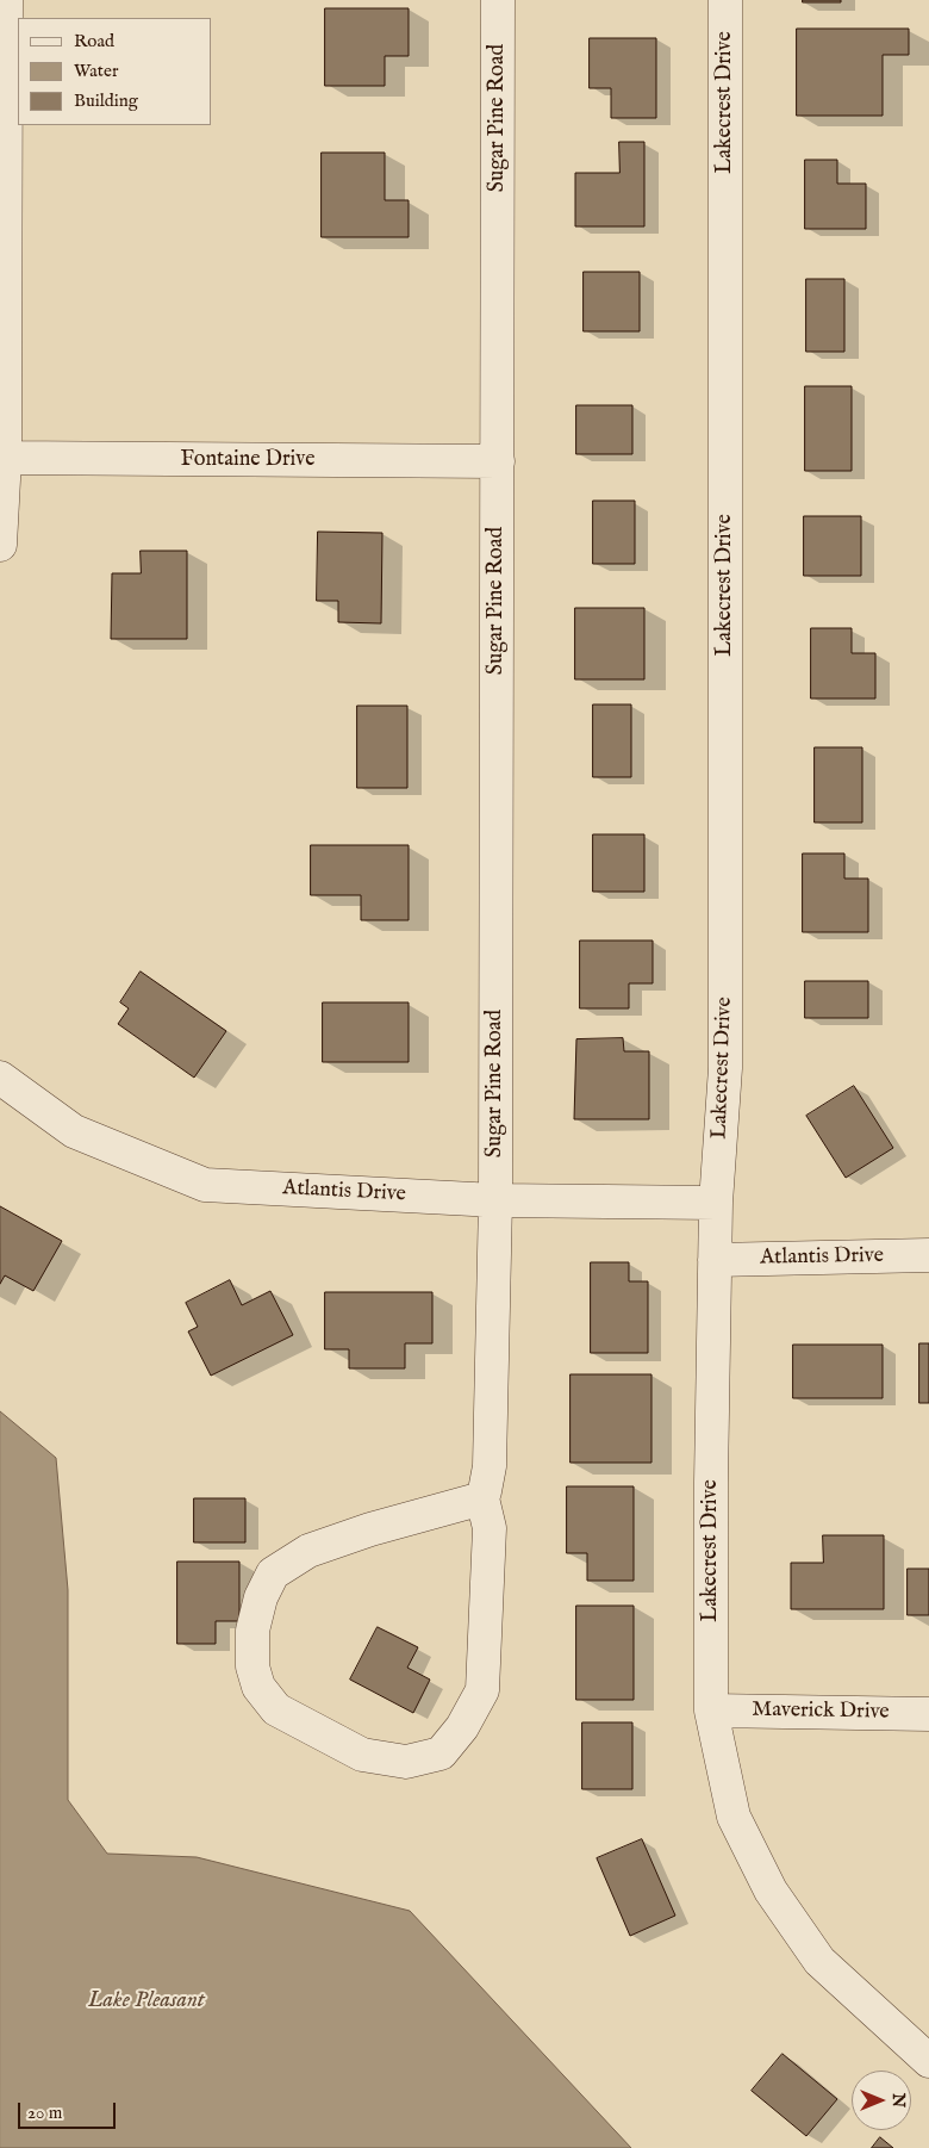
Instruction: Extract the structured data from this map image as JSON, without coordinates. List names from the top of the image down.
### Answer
{
  "streets": {
    "street": [
      "Lakecrest Drive",
      "Sugar Pine Road",
      "Fontaine Drive",
      "Atlantis Drive",
      "Maverick Drive"
    ]
  },
  "crossings": [
    ["Lakecrest Drive", "Atlantis Drive"],
    ["Lakecrest Drive", "Maverick Drive"],
    ["Sugar Pine Road", "Fontaine Drive"],
    ["Sugar Pine Road", "Atlantis Drive"]
  ],
  "water": ["Lake Pleasant"],
  "legend": ["Road", "Water", "Building"],
  "scale_bar": "20 m",
  "north": "right"
}
